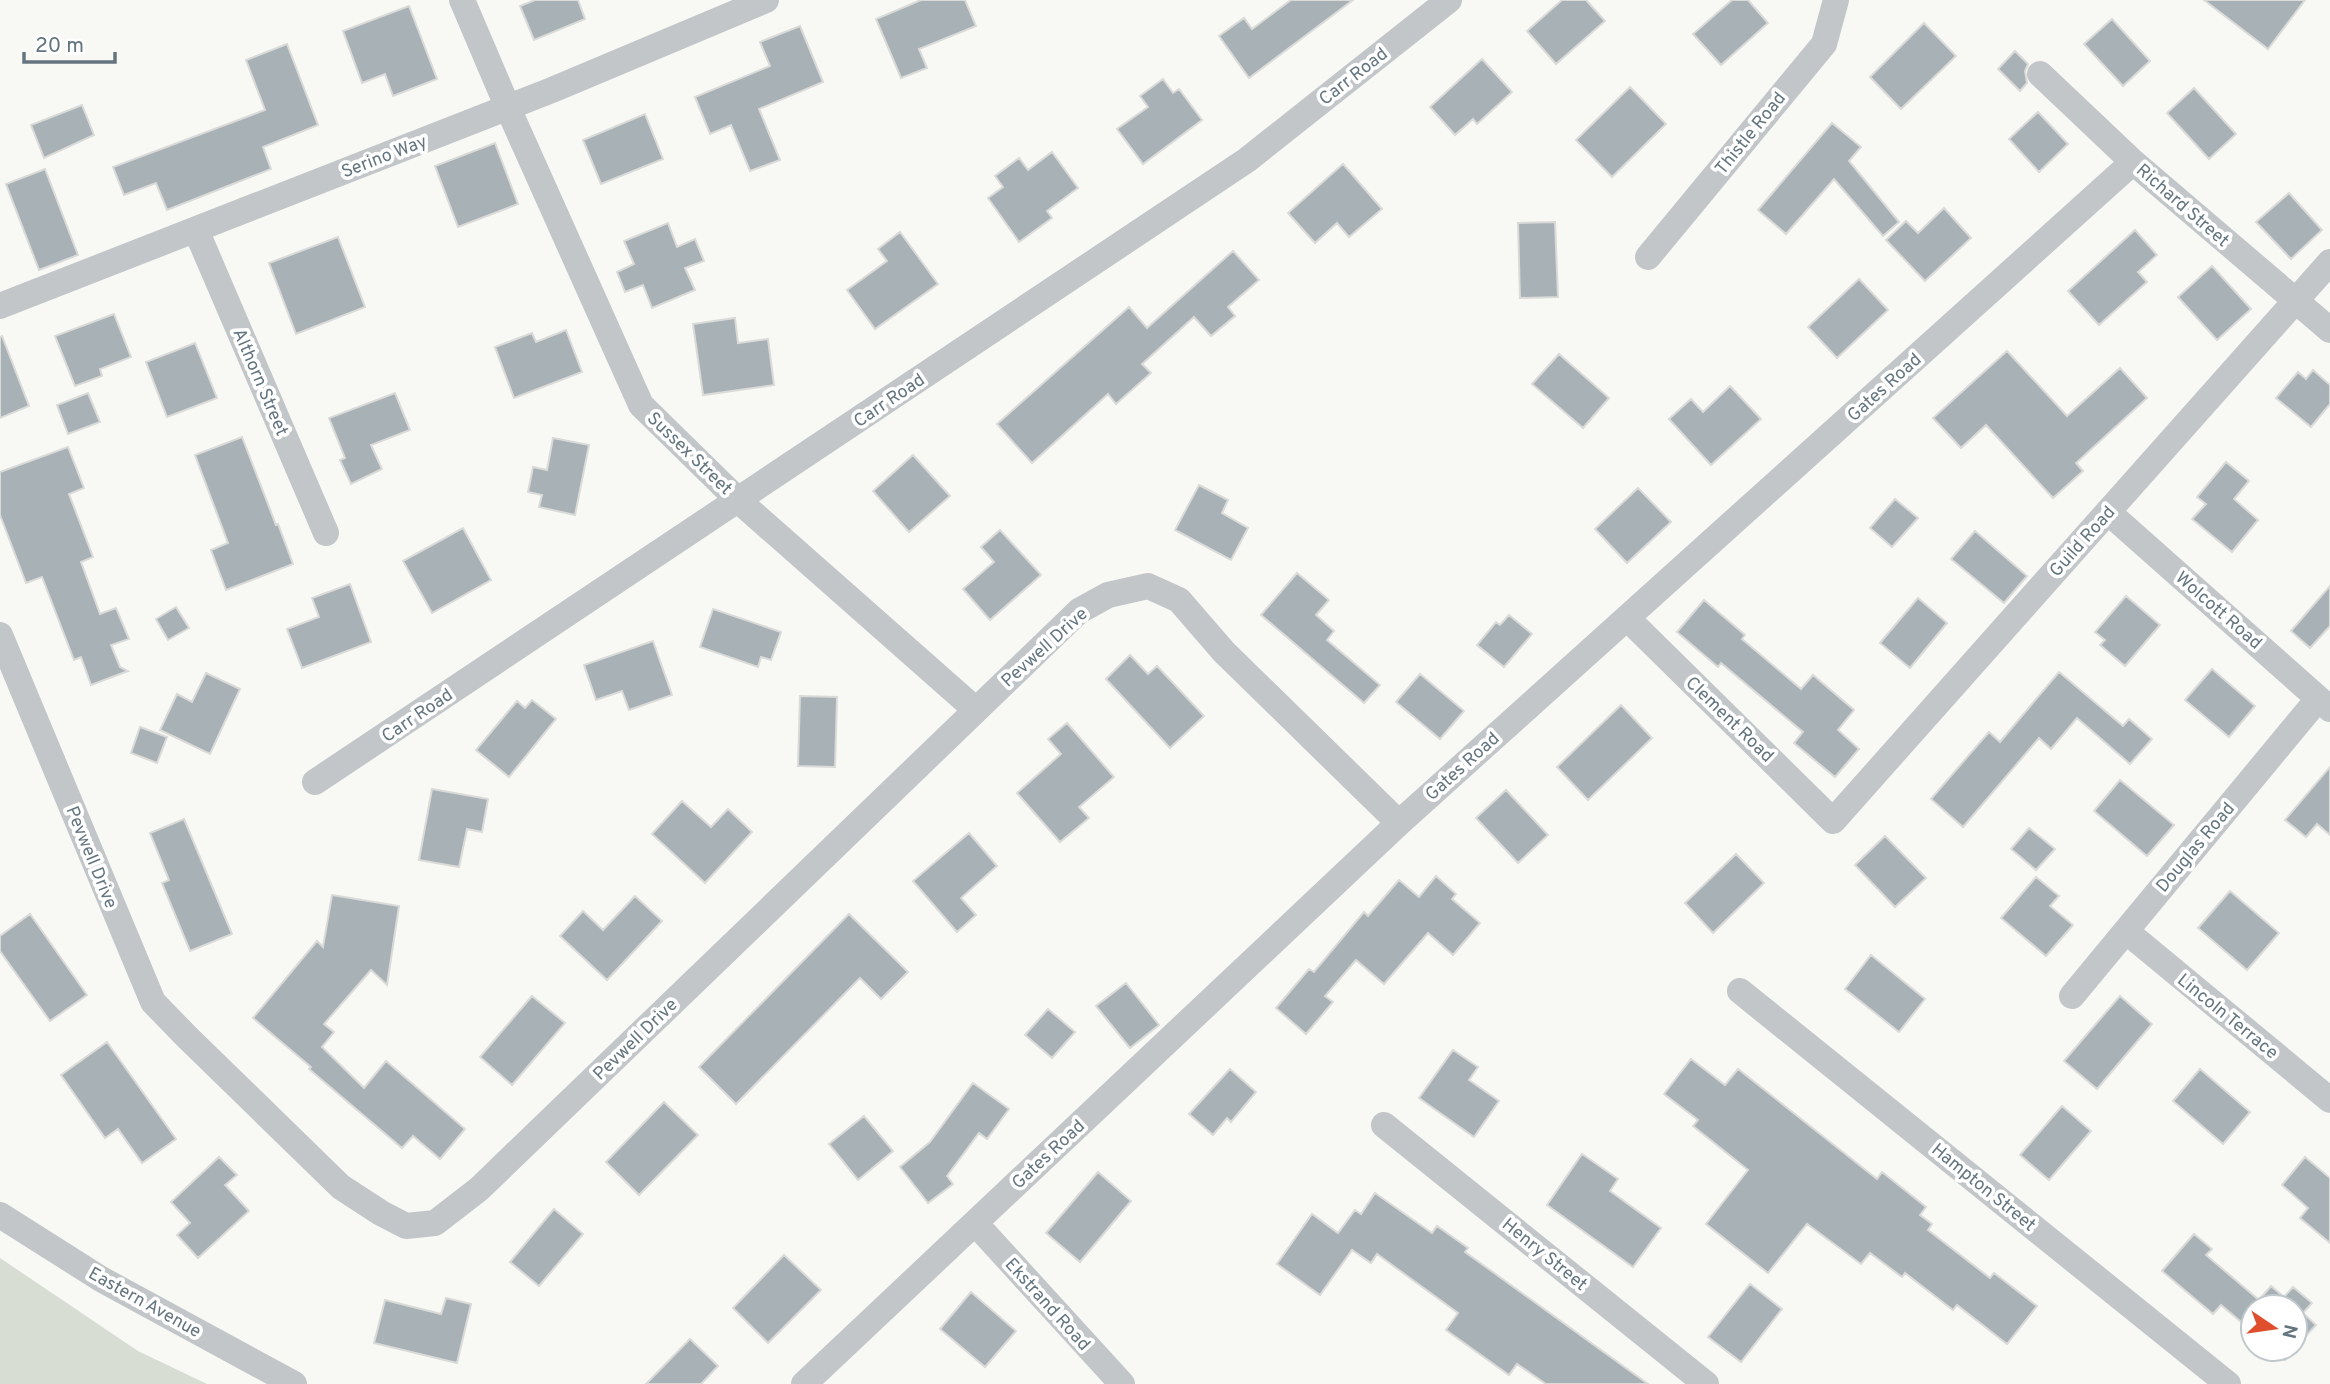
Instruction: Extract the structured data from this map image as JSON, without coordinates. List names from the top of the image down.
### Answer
{
  "streets": {
    "street": [
      "Carr Road",
      "Thistle Road",
      "Serino Way",
      "Richard Street",
      "Althorn Street",
      "Gates Road",
      "Sussex Street",
      "Guild Road",
      "Wolcott Road",
      "Pevwell Drive",
      "Clement Road",
      "Douglas Road",
      "Lincoln Terrace",
      "Hampton Street",
      "Henry Street",
      "Eastern Avenue",
      "Ekstrand Road"
    ]
  },
  "crossings": [
    ["Carr Road", "Sussex Street"],
    ["Serino Way", "Althorn Street"],
    ["Serino Way", "Sussex Street"],
    ["Richard Street", "Gates Road"],
    ["Richard Street", "Guild Road"],
    ["Gates Road", "Pevwell Drive"],
    ["Gates Road", "Clement Road"],
    ["Gates Road", "Ekstrand Road"],
    ["Sussex Street", "Pevwell Drive"],
    ["Guild Road", "Wolcott Road"],
    ["Guild Road", "Clement Road"],
    ["Wolcott Road", "Douglas Road"],
    ["Douglas Road", "Lincoln Terrace"]
  ],
  "scale_bar": "20 m",
  "north": "right"
}
